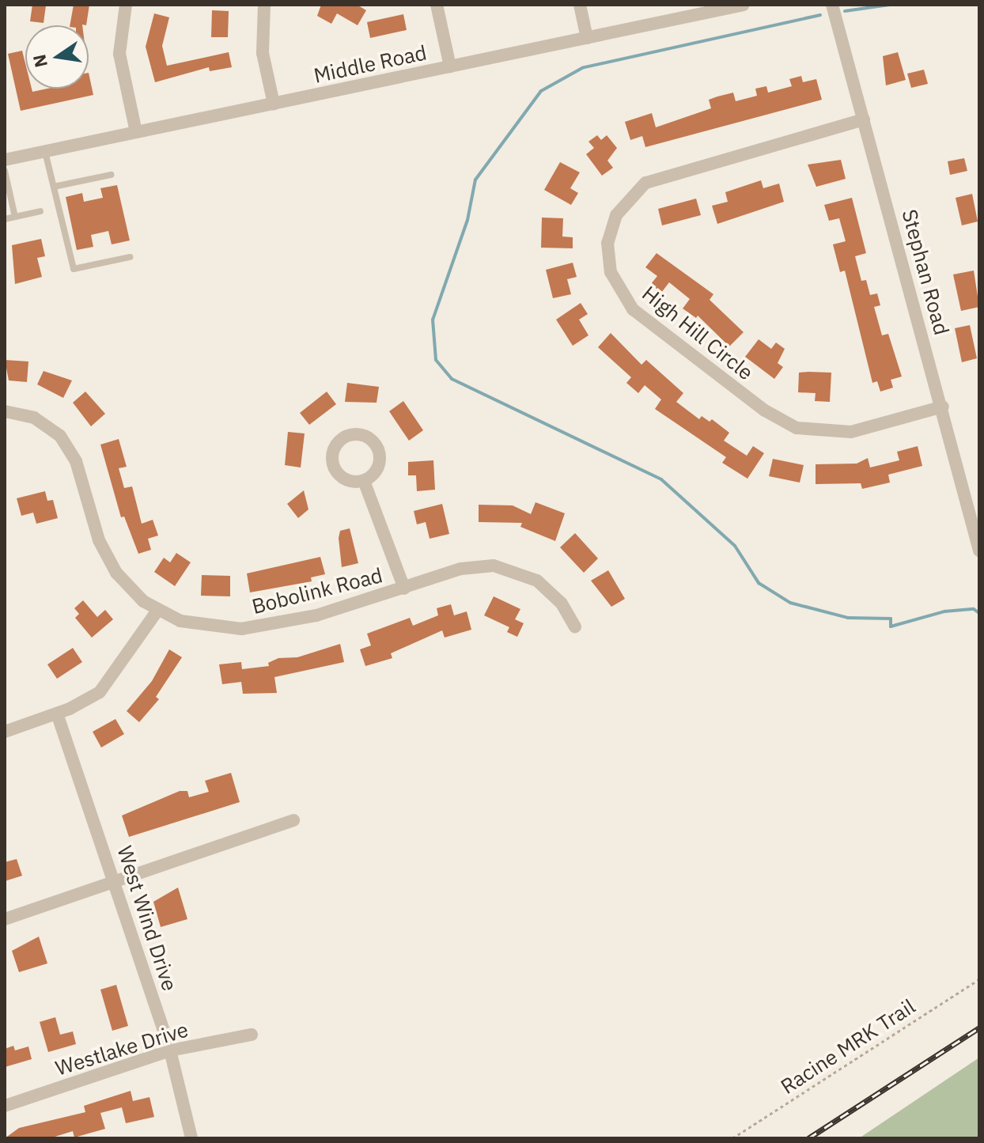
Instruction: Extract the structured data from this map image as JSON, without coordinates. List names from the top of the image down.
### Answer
{
  "streets": {
    "street": [
      "Middle Road",
      "Stephan Road",
      "High Hill Circle",
      "Bobolink Road",
      "West Wind Drive",
      "Westlake Drive"
    ],
    "path": ["Racine MRK Trail"]
  },
  "crossings": [
    ["Stephan Road", "High Hill Circle"],
    ["West Wind Drive", "Westlake Drive"]
  ],
  "north": "left"
}
